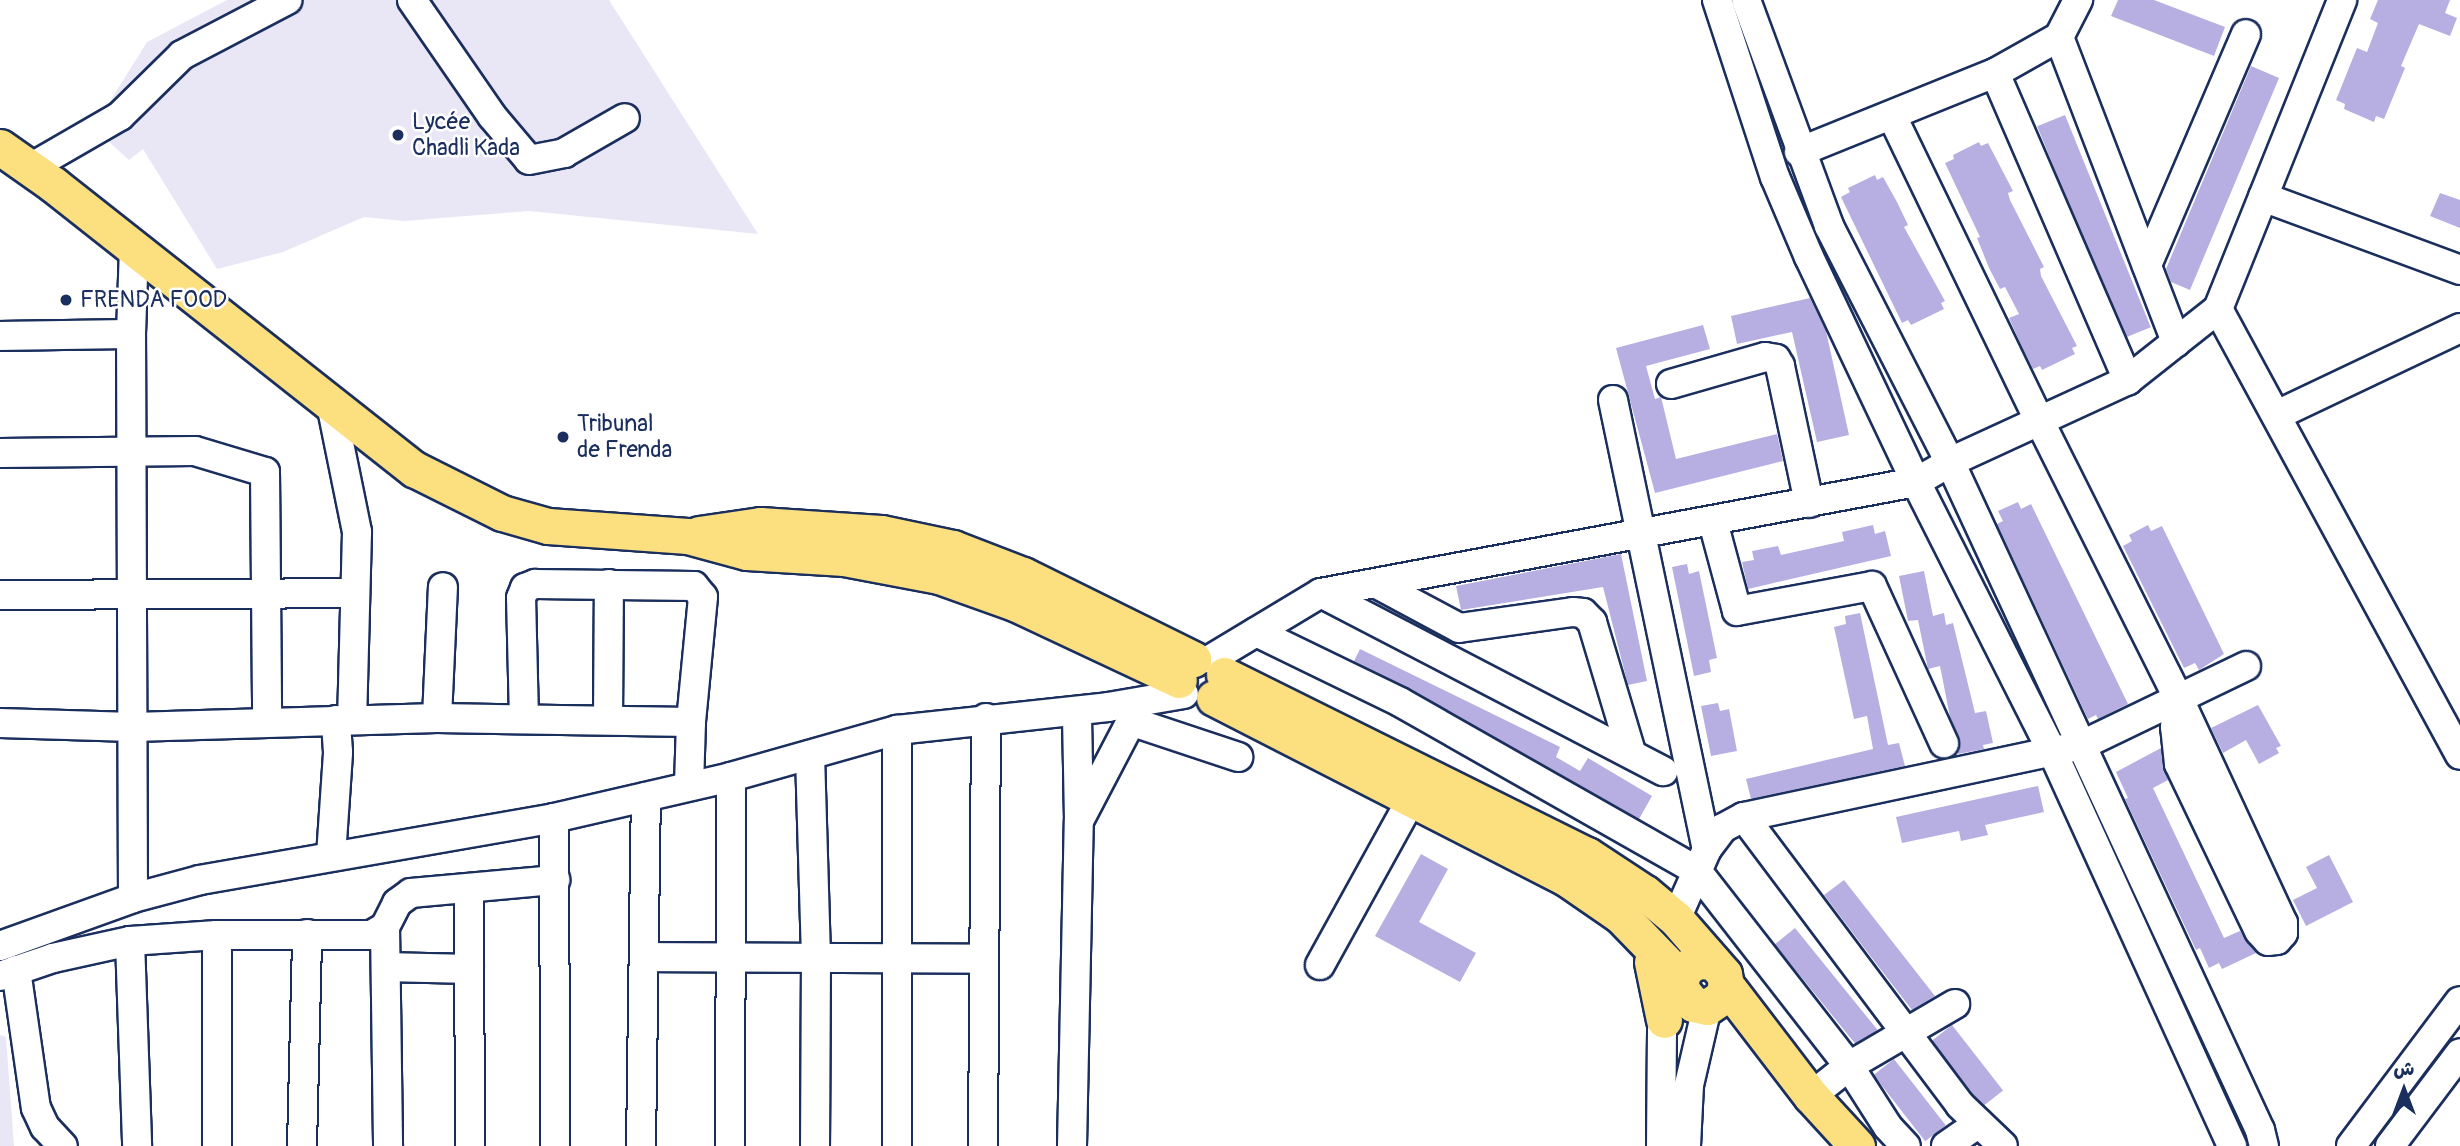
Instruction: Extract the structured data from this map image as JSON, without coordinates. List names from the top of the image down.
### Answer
{
  "places": ["Lycée Chadli Kada", "FRENDA FOOD", "Tribunal de Frenda"],
  "north": "top"
}
